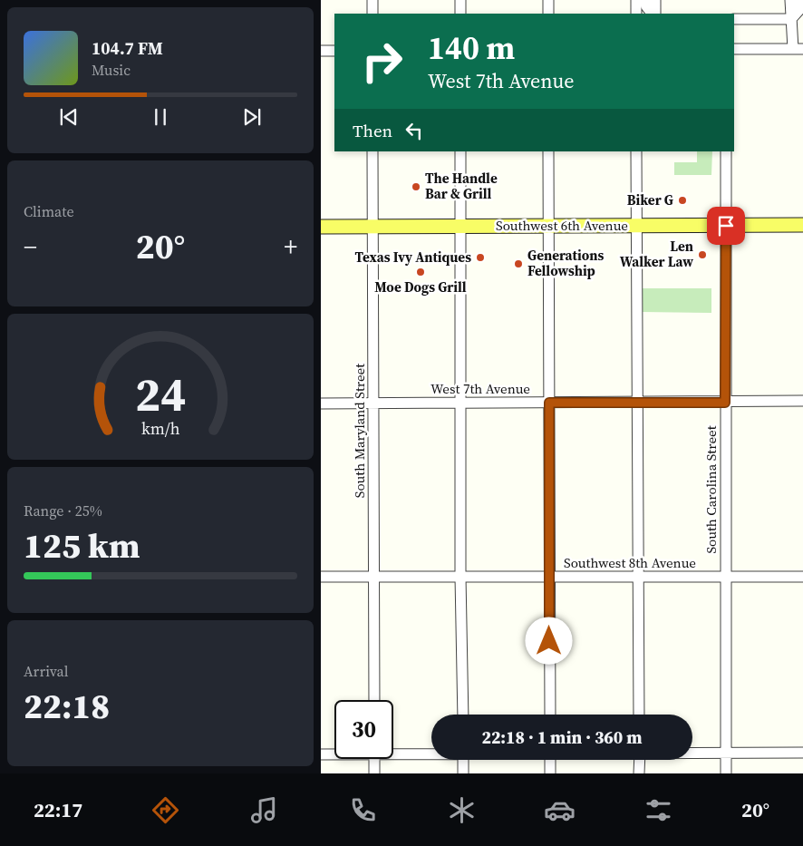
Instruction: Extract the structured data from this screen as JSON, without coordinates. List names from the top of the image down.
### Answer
{
  "streets": {
    "main road": ["Southwest 6th Avenue"],
    "street": [
      "West 7th Avenue",
      "South Maryland Street",
      "South Carolina Street",
      "Southwest 8th Avenue"
    ]
  },
  "crossings": [
    ["Southwest 6th Avenue", "South Maryland Street"],
    ["Southwest 6th Avenue", "South Carolina Street"],
    ["West 7th Avenue", "South Maryland Street"],
    ["West 7th Avenue", "South Carolina Street"],
    ["South Maryland Street", "Southwest 8th Avenue"],
    ["South Carolina Street", "Southwest 8th Avenue"]
  ],
  "places": [
    "The Handle Bar & Grill",
    "Biker G",
    "Len Walker Law",
    "Texas Ivy Antiques",
    "Generations Fellowship",
    "Moe Dogs Grill"
  ],
  "page": {
    "turn": ["140 m", "West 7th Avenue"],
    "song": ["104.7 FM", "Music"],
    "then": "Then",
    "tile": [
      "Climate",
      ["Range · 25%", "125 km"],
      ["Arrival", "22:18"]
    ],
    "heat": ["−", "20°", "+"],
    "limit": "30",
    "trip": "22:18 · 1 min · 360 m",
    "tabs": ["22:17", "20°"],
    "gauge": ["24", "km/h"]
  }
}
